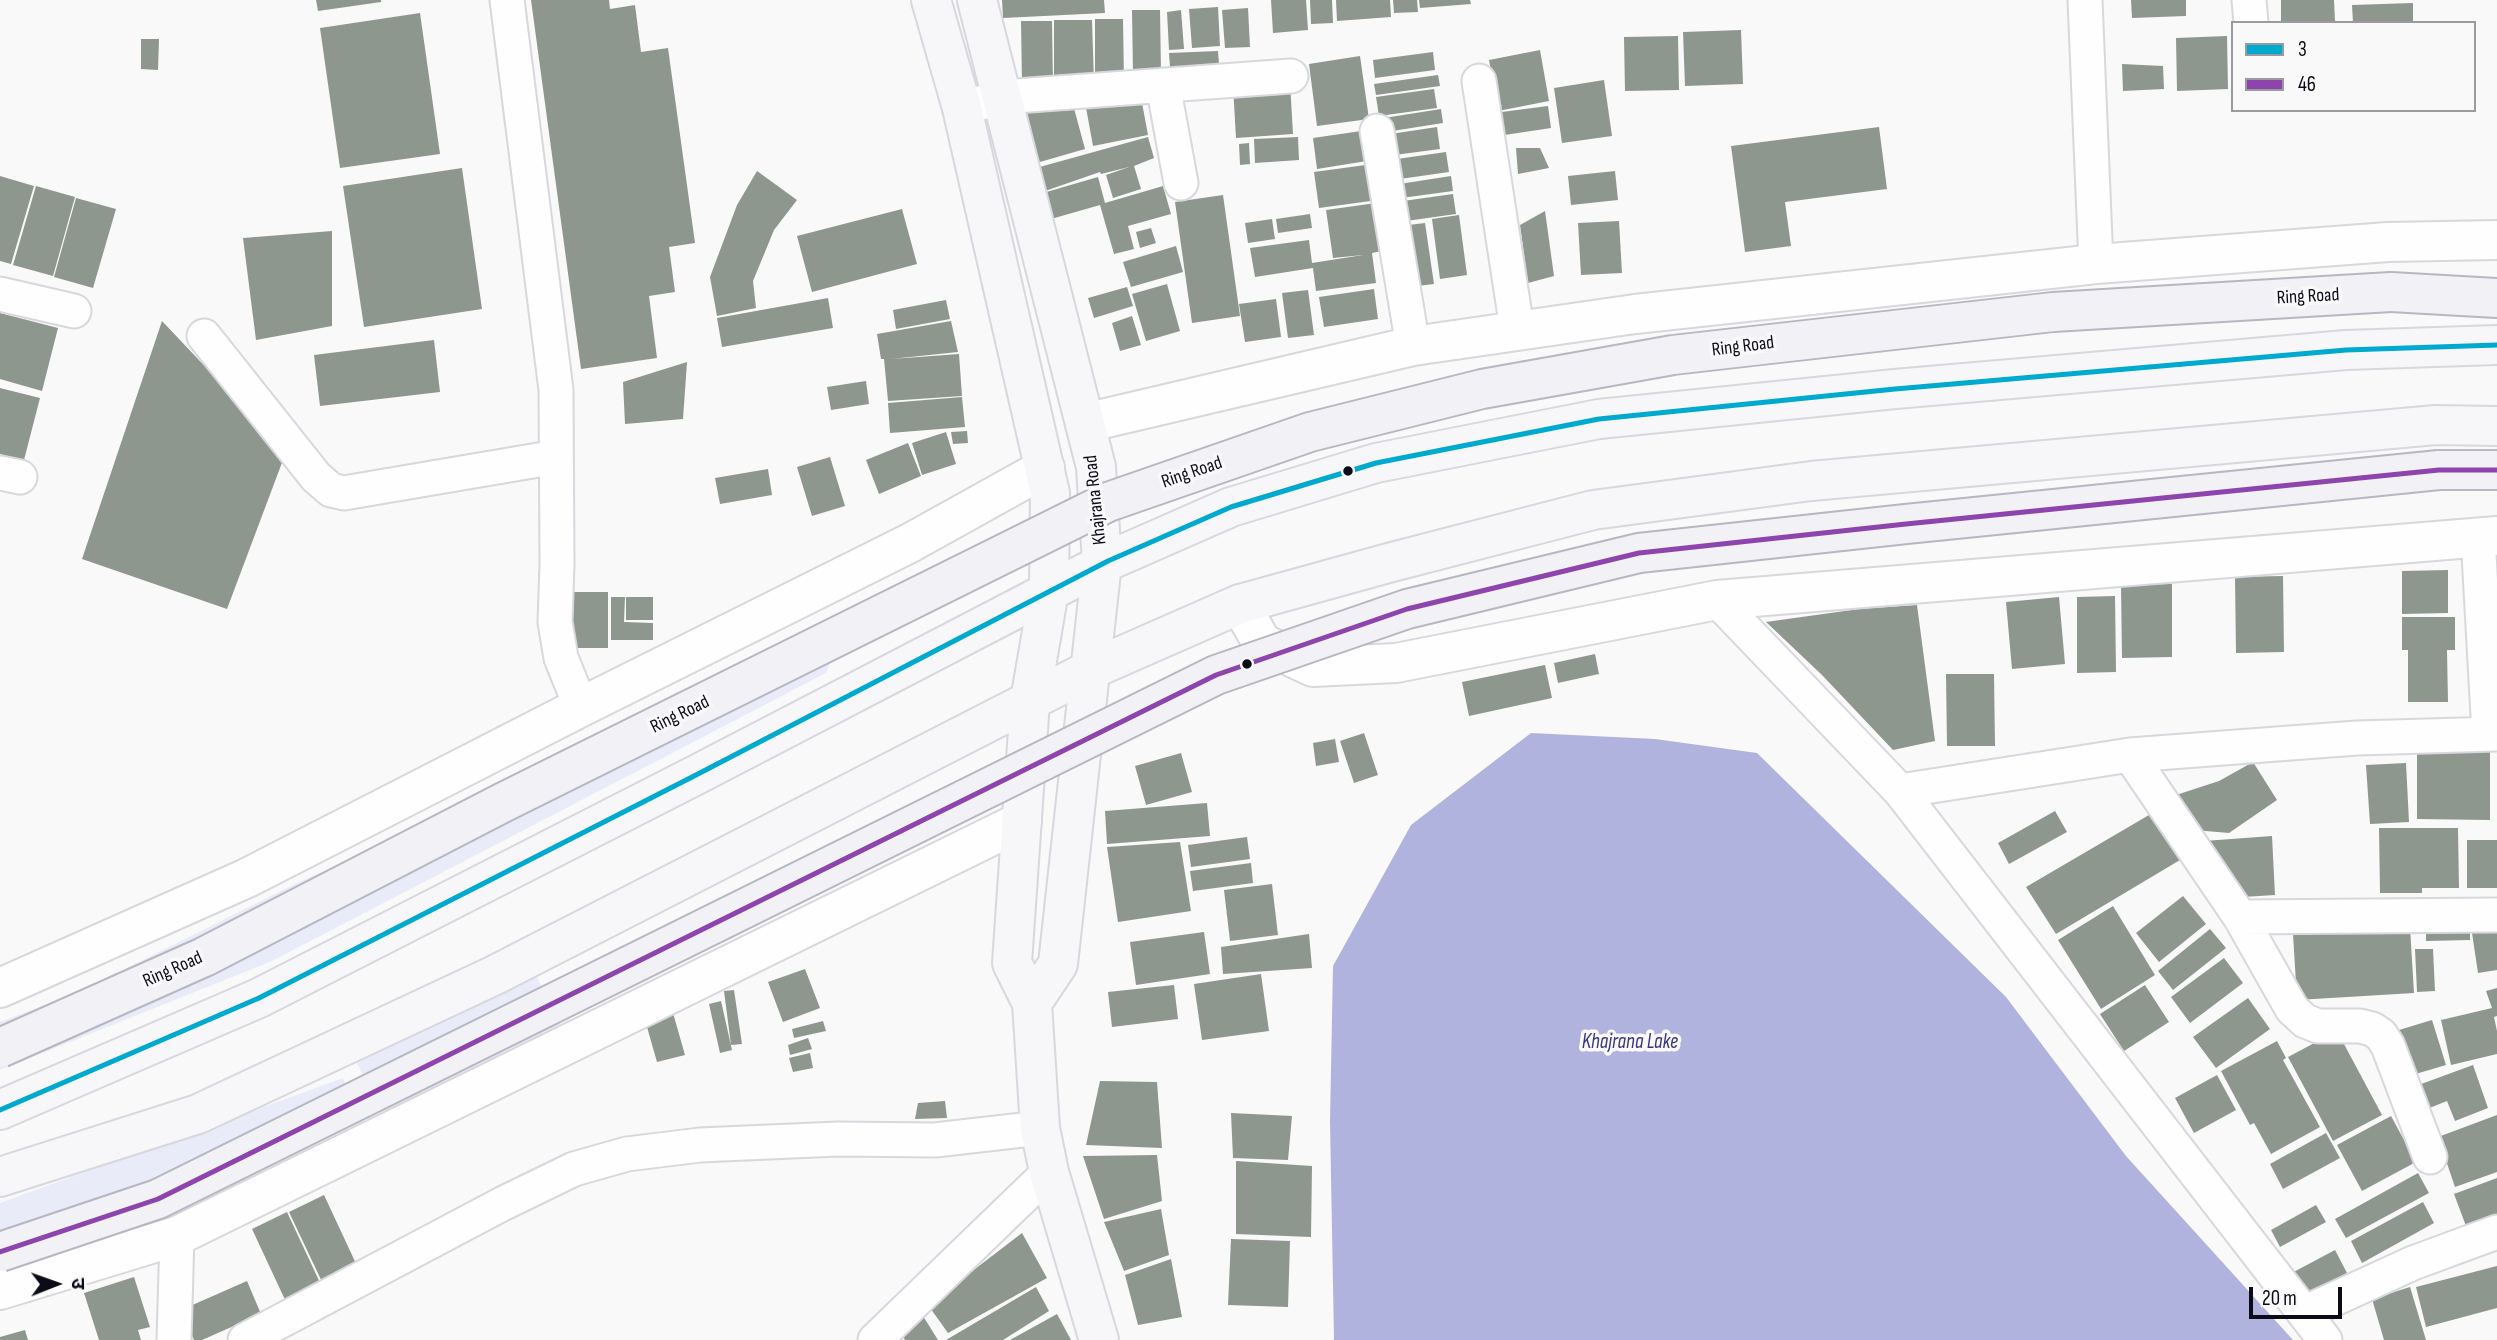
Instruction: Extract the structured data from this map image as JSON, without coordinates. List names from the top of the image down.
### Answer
{
  "streets": {
    "main road": ["Ring Road", "Khajrana Road"]
  },
  "water": ["Khajrana Lake"],
  "lines": ["transit line 3", "transit line 46"],
  "legend": ["3", "46"],
  "scale_bar": "20 m",
  "north": "right"
}
